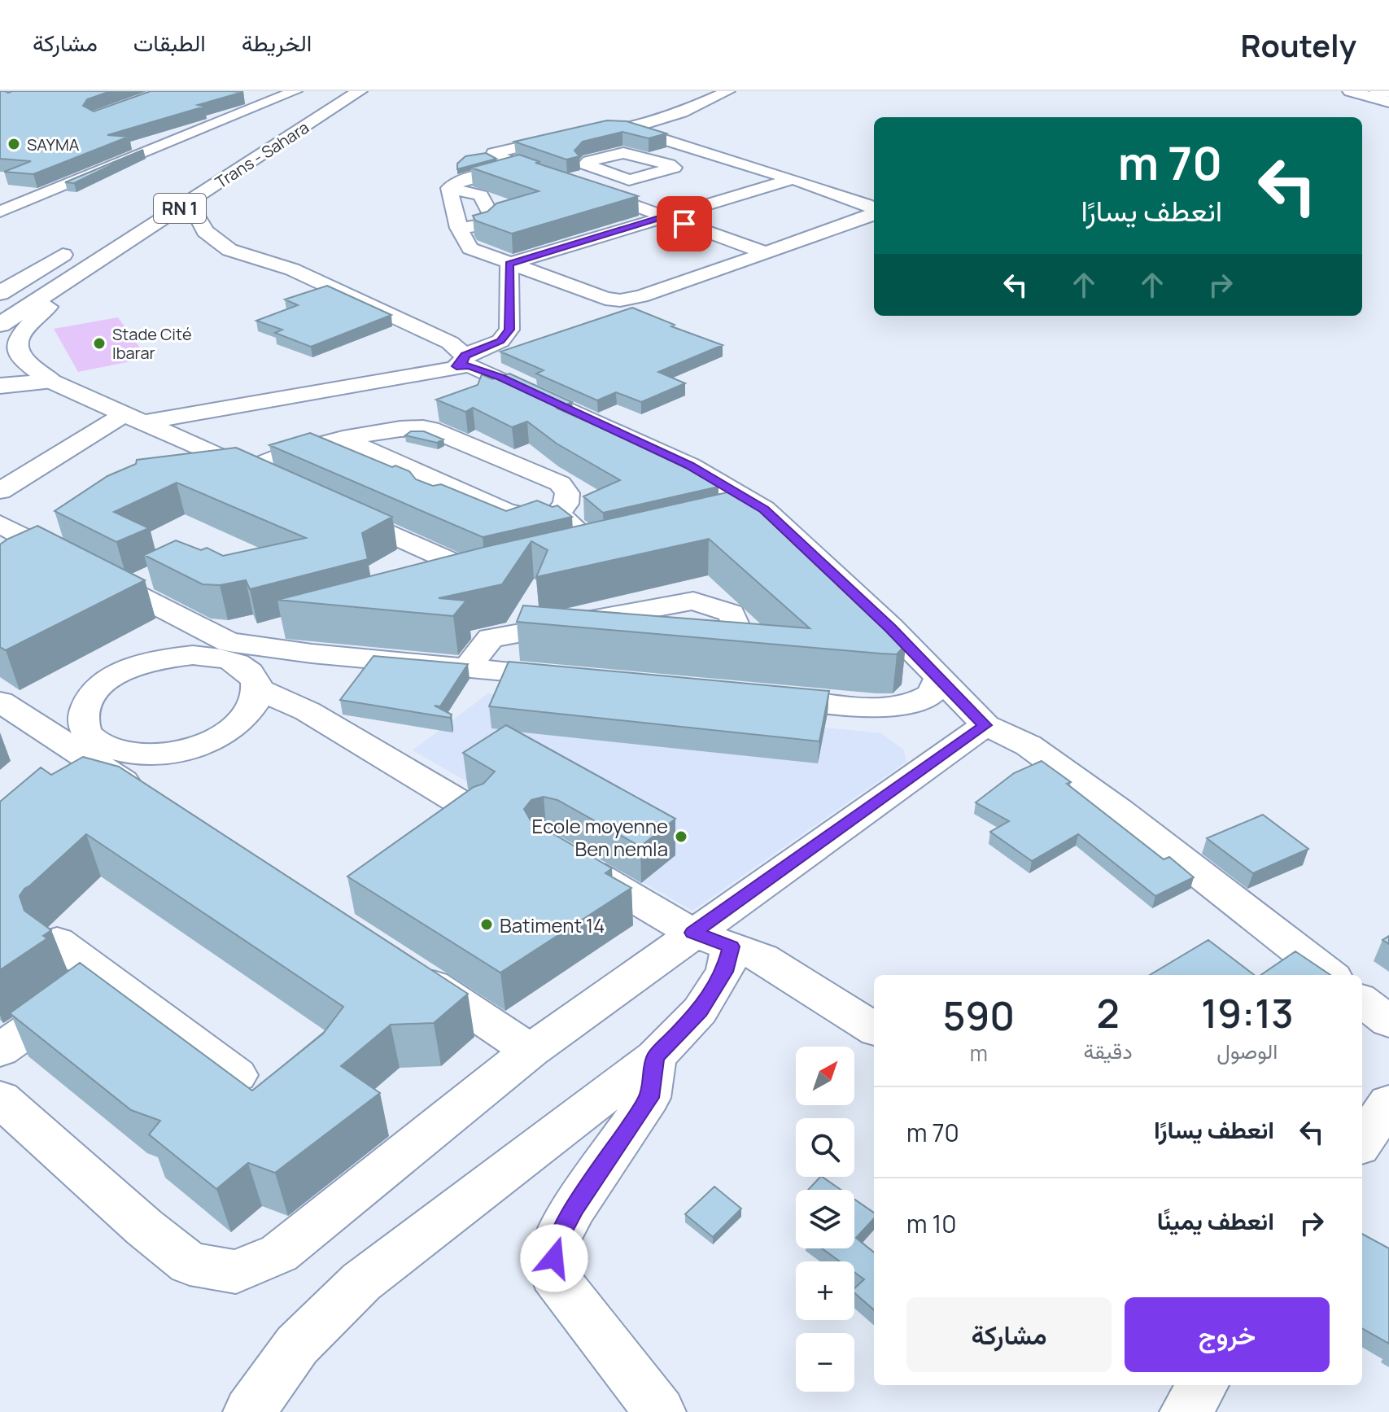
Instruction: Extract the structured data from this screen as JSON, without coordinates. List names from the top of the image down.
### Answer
{
  "streets": {
    "main road": ["Trans - Sahara", "RN 1"]
  },
  "places": [
    "SAYMA",
    "Stade Cité Ibarar",
    "Ecole moyenne Ben nemla",
    "Batiment 14"
  ],
  "north": "top right",
  "page": {
    "header": "Routely",
    "nav": ["الخريطة", "الطبقات", "مشاركة"],
    "turn": ["70 m", "انعطف يسارًا"],
    "eta": [
      "19:13",
      "الوصول",
      "2",
      "دقيقة",
      "590",
      "m"
    ],
    "map_buttons": ["+", "−"],
    "list": [
      {
        "name": "انعطف يسارًا",
        "value": "70 m"
      },
      {
        "name": "انعطف يمينًا",
        "value": "10 m"
      }
    ],
    "buttons": ["خروج", "مشاركة"]
  }
}
